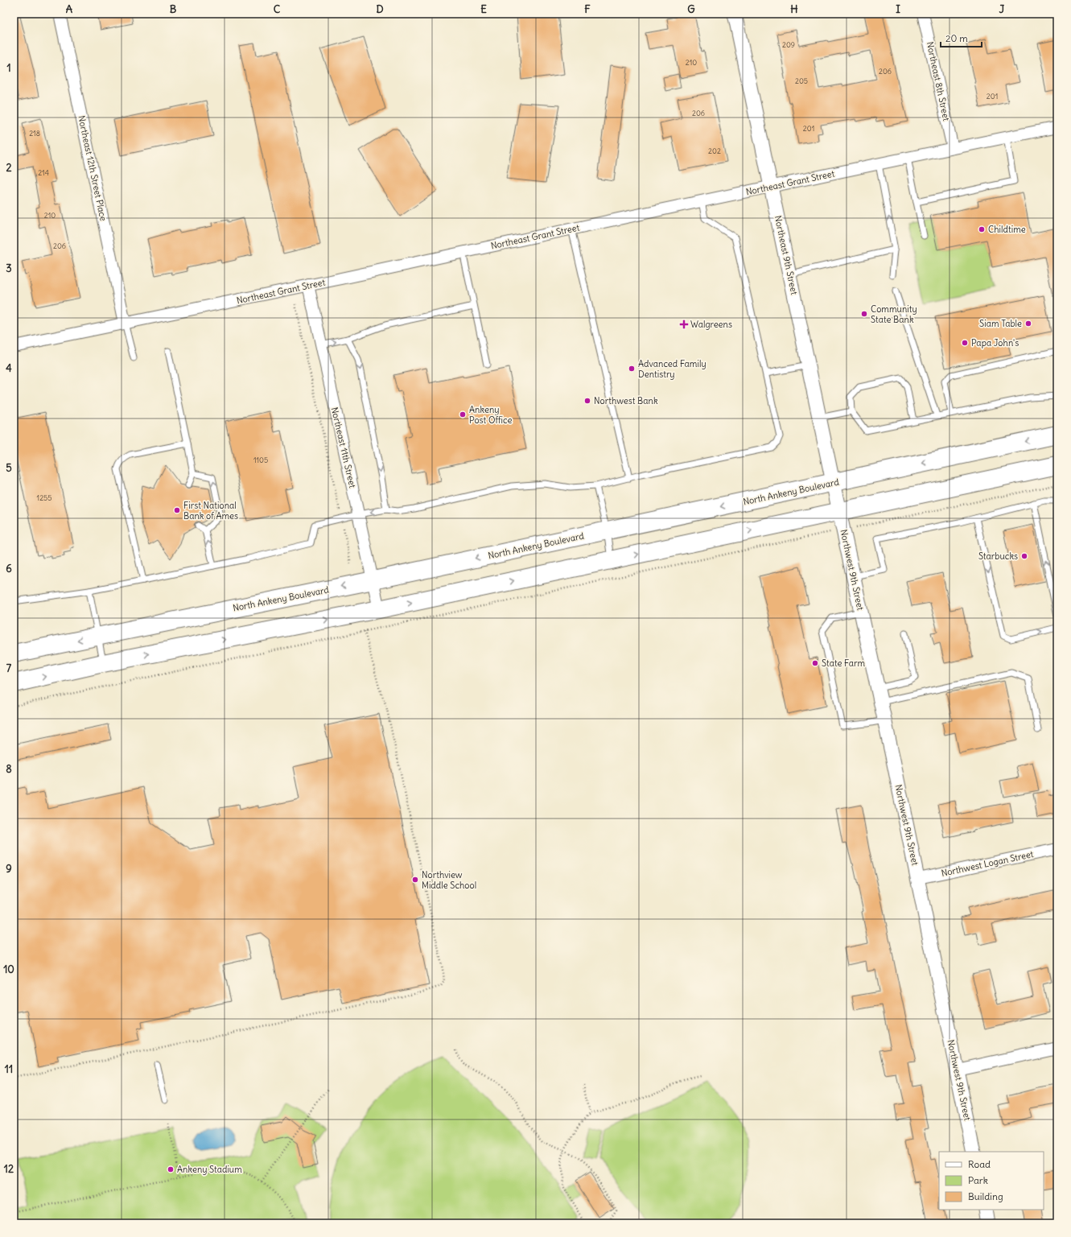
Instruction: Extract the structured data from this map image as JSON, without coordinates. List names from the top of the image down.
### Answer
{
  "streets": {
    "main road": ["North Ankeny Boulevard"],
    "street": [
      "Northeast 8th Street",
      "Northeast 12th Street Place",
      "Northeast Grant Street",
      "Northeast 9th Street",
      "Northeast 11th Street",
      "Northwest 9th Street",
      "Northwest Logan Street"
    ]
  },
  "crossings": [
    ["Northeast 8th Street", "Northeast Grant Street"],
    ["Northeast 12th Street Place", "Northeast Grant Street"],
    ["Northeast Grant Street", "Northeast 9th Street"],
    ["Northeast Grant Street", "Northeast 11th Street"],
    ["Northeast 9th Street", "North Ankeny Boulevard"],
    ["Northeast 9th Street", "Northwest 9th Street"],
    ["Northeast 11th Street", "North Ankeny Boulevard"],
    ["North Ankeny Boulevard", "Northwest 9th Street"],
    ["Northwest 9th Street", "Northwest Logan Street"]
  ],
  "places": {
    "other": [
      "Childtime",
      "Community State Bank",
      "Siam Table",
      "Papa John's",
      "Advanced Family Dentistry",
      "Northwest Bank",
      "Ankeny Post Office",
      "First National Bank of Ames",
      "Starbucks",
      "State Farm",
      "Northview Middle School",
      "Ankeny Stadium"
    ],
    "health": ["Walgreens"]
  },
  "house_numbers": [
    "209",
    "210",
    "206",
    "205",
    "201",
    "206",
    "201",
    "218",
    "202",
    "214",
    "210",
    "206",
    "1105",
    "1255"
  ],
  "legend": ["Road", "Park", "Building"],
  "scale_bar": "20 m",
  "grid": {
    "columns": [
      "A",
      "B",
      "C",
      "D",
      "E",
      "F",
      "G",
      "H",
      "I",
      "J"
    ],
    "rows": [
      "1",
      "2",
      "3",
      "4",
      "5",
      "6",
      "7",
      "8",
      "9",
      "10",
      "11",
      "12"
    ]
  }
}
